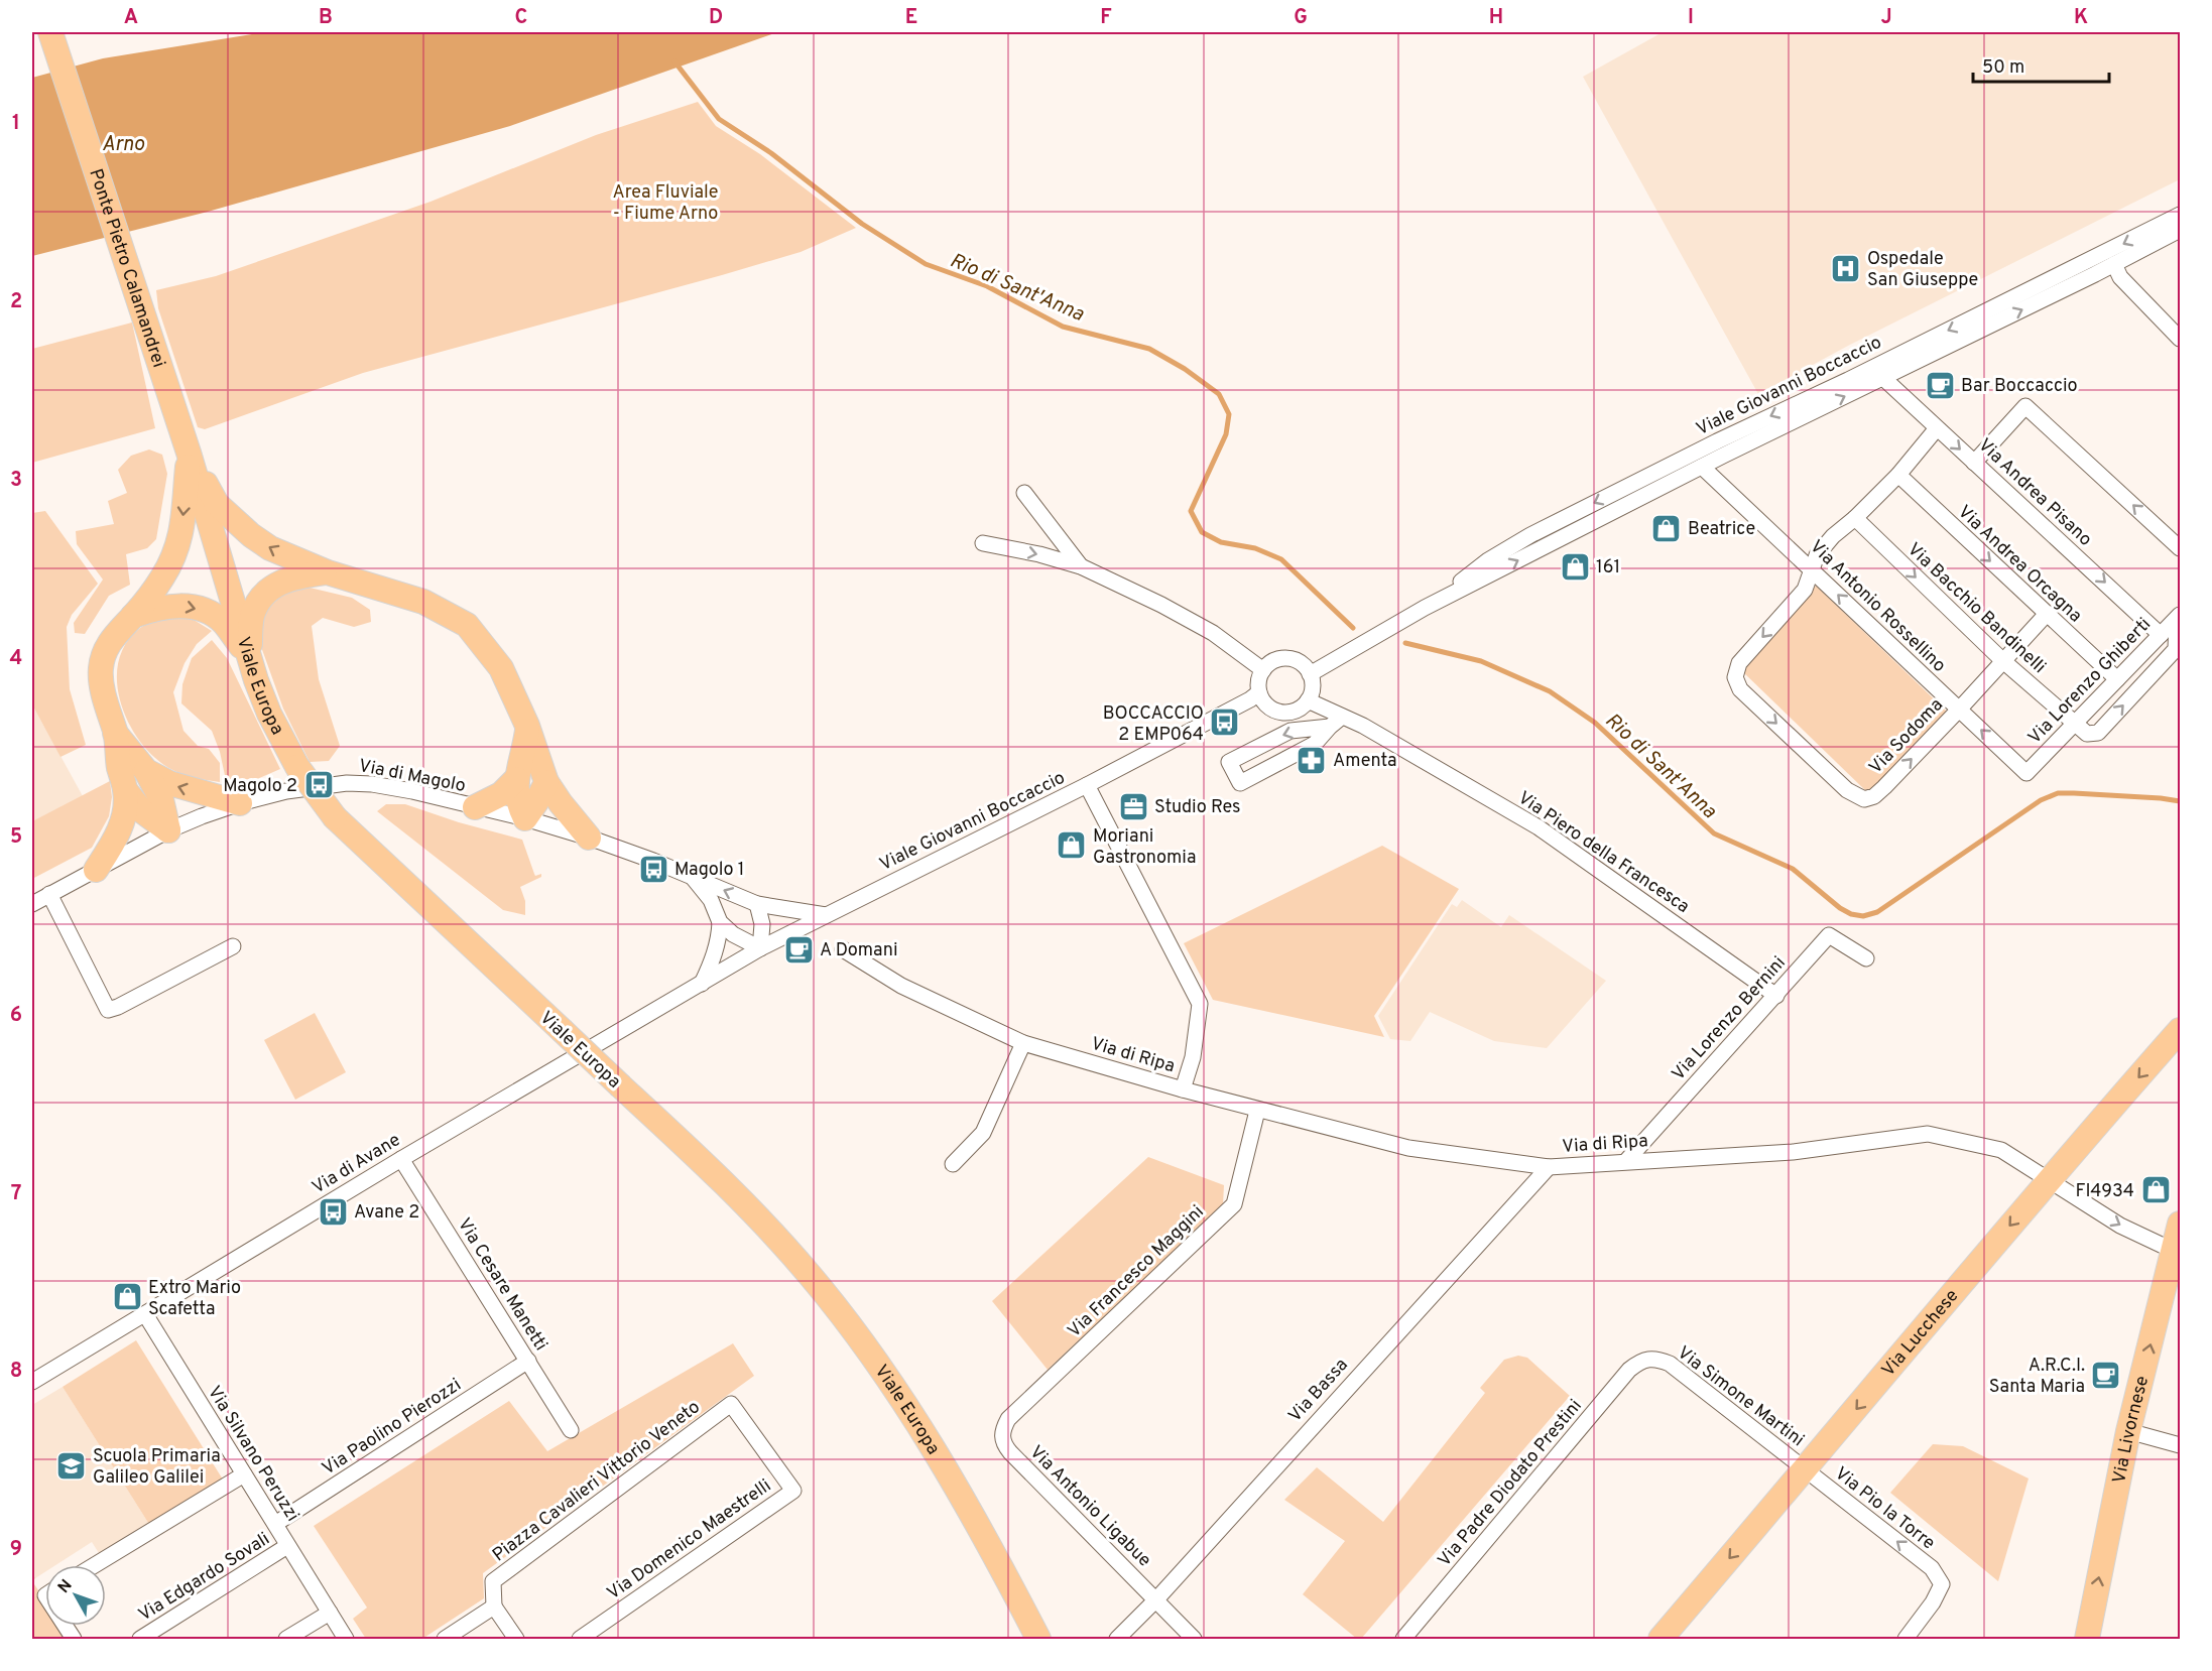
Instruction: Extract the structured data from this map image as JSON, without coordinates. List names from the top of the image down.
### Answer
{
  "streets": {
    "main road": [
      "Ponte Pietro Calamandrei",
      "Viale Europa",
      "Via Lucchese",
      "Via Livornese"
    ],
    "street": [
      "Viale Giovanni Boccaccio",
      "Via Andrea Pisano",
      "Via Andrea Orcagna",
      "Via Antonio Rossellino",
      "Via Bacchio Bandinelli",
      "Via Lorenzo Ghiberti",
      "Via Sodoma",
      "Via di Magolo",
      "Via Piero della Francesca",
      "Via Lorenzo Bernini",
      "Via di Ripa",
      "Via di Avane",
      "Via Francesco Maggini",
      "Via Cesare Manetti",
      "Via Bassa",
      "Via Simone Martini",
      "Via Paolino Pierozzi",
      "Via Silvano Peruzzi",
      "Piazza Cavalieri Vittorio Veneto",
      "Via Padre Diodato Prestini",
      "Via Antonio Ligabue",
      "Via Pio la Torre",
      "Via Domenico Maestrelli",
      "Via Edgardo Sovali"
    ]
  },
  "crossings": [
    ["Ponte Pietro Calamandrei", "Viale Europa"],
    ["Viale Giovanni Boccaccio", "Via Andrea Pisano"],
    ["Viale Giovanni Boccaccio", "Via Antonio Rossellino"],
    ["Viale Giovanni Boccaccio", "Via di Magolo"],
    ["Viale Giovanni Boccaccio", "Via Piero della Francesca"],
    ["Viale Giovanni Boccaccio", "Via di Avane"],
    ["Via Andrea Pisano", "Via Lorenzo Ghiberti"],
    ["Via Andrea Orcagna", "Via Lorenzo Ghiberti"],
    ["Via Andrea Orcagna", "Via Sodoma"],
    ["Via Antonio Rossellino", "Via Lorenzo Ghiberti"],
    ["Via Antonio Rossellino", "Via Sodoma"],
    ["Via Bacchio Bandinelli", "Via Lorenzo Ghiberti"],
    ["Via Bacchio Bandinelli", "Via Sodoma"],
    ["Via Piero della Francesca", "Via Lorenzo Bernini"],
    ["Via Lorenzo Bernini", "Via di Ripa"],
    ["Via di Ripa", "Via Francesco Maggini"],
    ["Via di Ripa", "Via Lucchese"],
    ["Via di Ripa", "Via Bassa"],
    ["Via di Ripa", "Via Livornese"],
    ["Via di Avane", "Via Cesare Manetti"],
    ["Via di Avane", "Via Silvano Peruzzi"],
    ["Via Francesco Maggini", "Via Antonio Ligabue"],
    ["Via Cesare Manetti", "Via Paolino Pierozzi"],
    ["Via Lucchese", "Via Simone Martini"],
    ["Via Lucchese", "Via Pio la Torre"],
    ["Via Bassa", "Via Antonio Ligabue"],
    ["Via Simone Martini", "Via Padre Diodato Prestini"],
    ["Via Simone Martini", "Via Pio la Torre"],
    ["Via Paolino Pierozzi", "Via Silvano Peruzzi"],
    ["Via Silvano Peruzzi", "Via Edgardo Sovali"],
    ["Piazza Cavalieri Vittorio Veneto", "Via Domenico Maestrelli"]
  ],
  "one_way": [
    "Via Andrea Pisano",
    "Via Andrea Orcagna",
    "Via Antonio Rossellino",
    "Via Bacchio Bandinelli",
    "Via Lucchese",
    "Via Livornese",
    "Via Pio la Torre"
  ],
  "water": ["Arno", "Rio di Sant'Anna"],
  "parks": ["Area Fluviale - Fiume Arno"],
  "places": {
    "hospital": ["Ospedale San Giuseppe"],
    "cafe": ["Bar Boccaccio", "A Domani", "A.R.C.I. Santa Maria"],
    "shop": [
      "Beatrice",
      "161",
      "Moriani Gastronomia",
      "FI4934",
      "Extro Mario Scafetta"
    ],
    "bus stop": [
      "BOCCACCIO 2 EMP064",
      "Magolo 2",
      "Magolo 1",
      "Avane 2"
    ],
    "pharmacy": ["Amenta"],
    "office": ["Studio Res"],
    "school or university": ["Scuola Primaria Galileo Galilei"]
  },
  "scale_bar": "50 m",
  "north": "top left",
  "grid": {
    "columns": [
      "A",
      "B",
      "C",
      "D",
      "E",
      "F",
      "G",
      "H",
      "I",
      "J",
      "K"
    ],
    "rows": [
      "1",
      "2",
      "3",
      "4",
      "5",
      "6",
      "7",
      "8",
      "9"
    ]
  }
}
